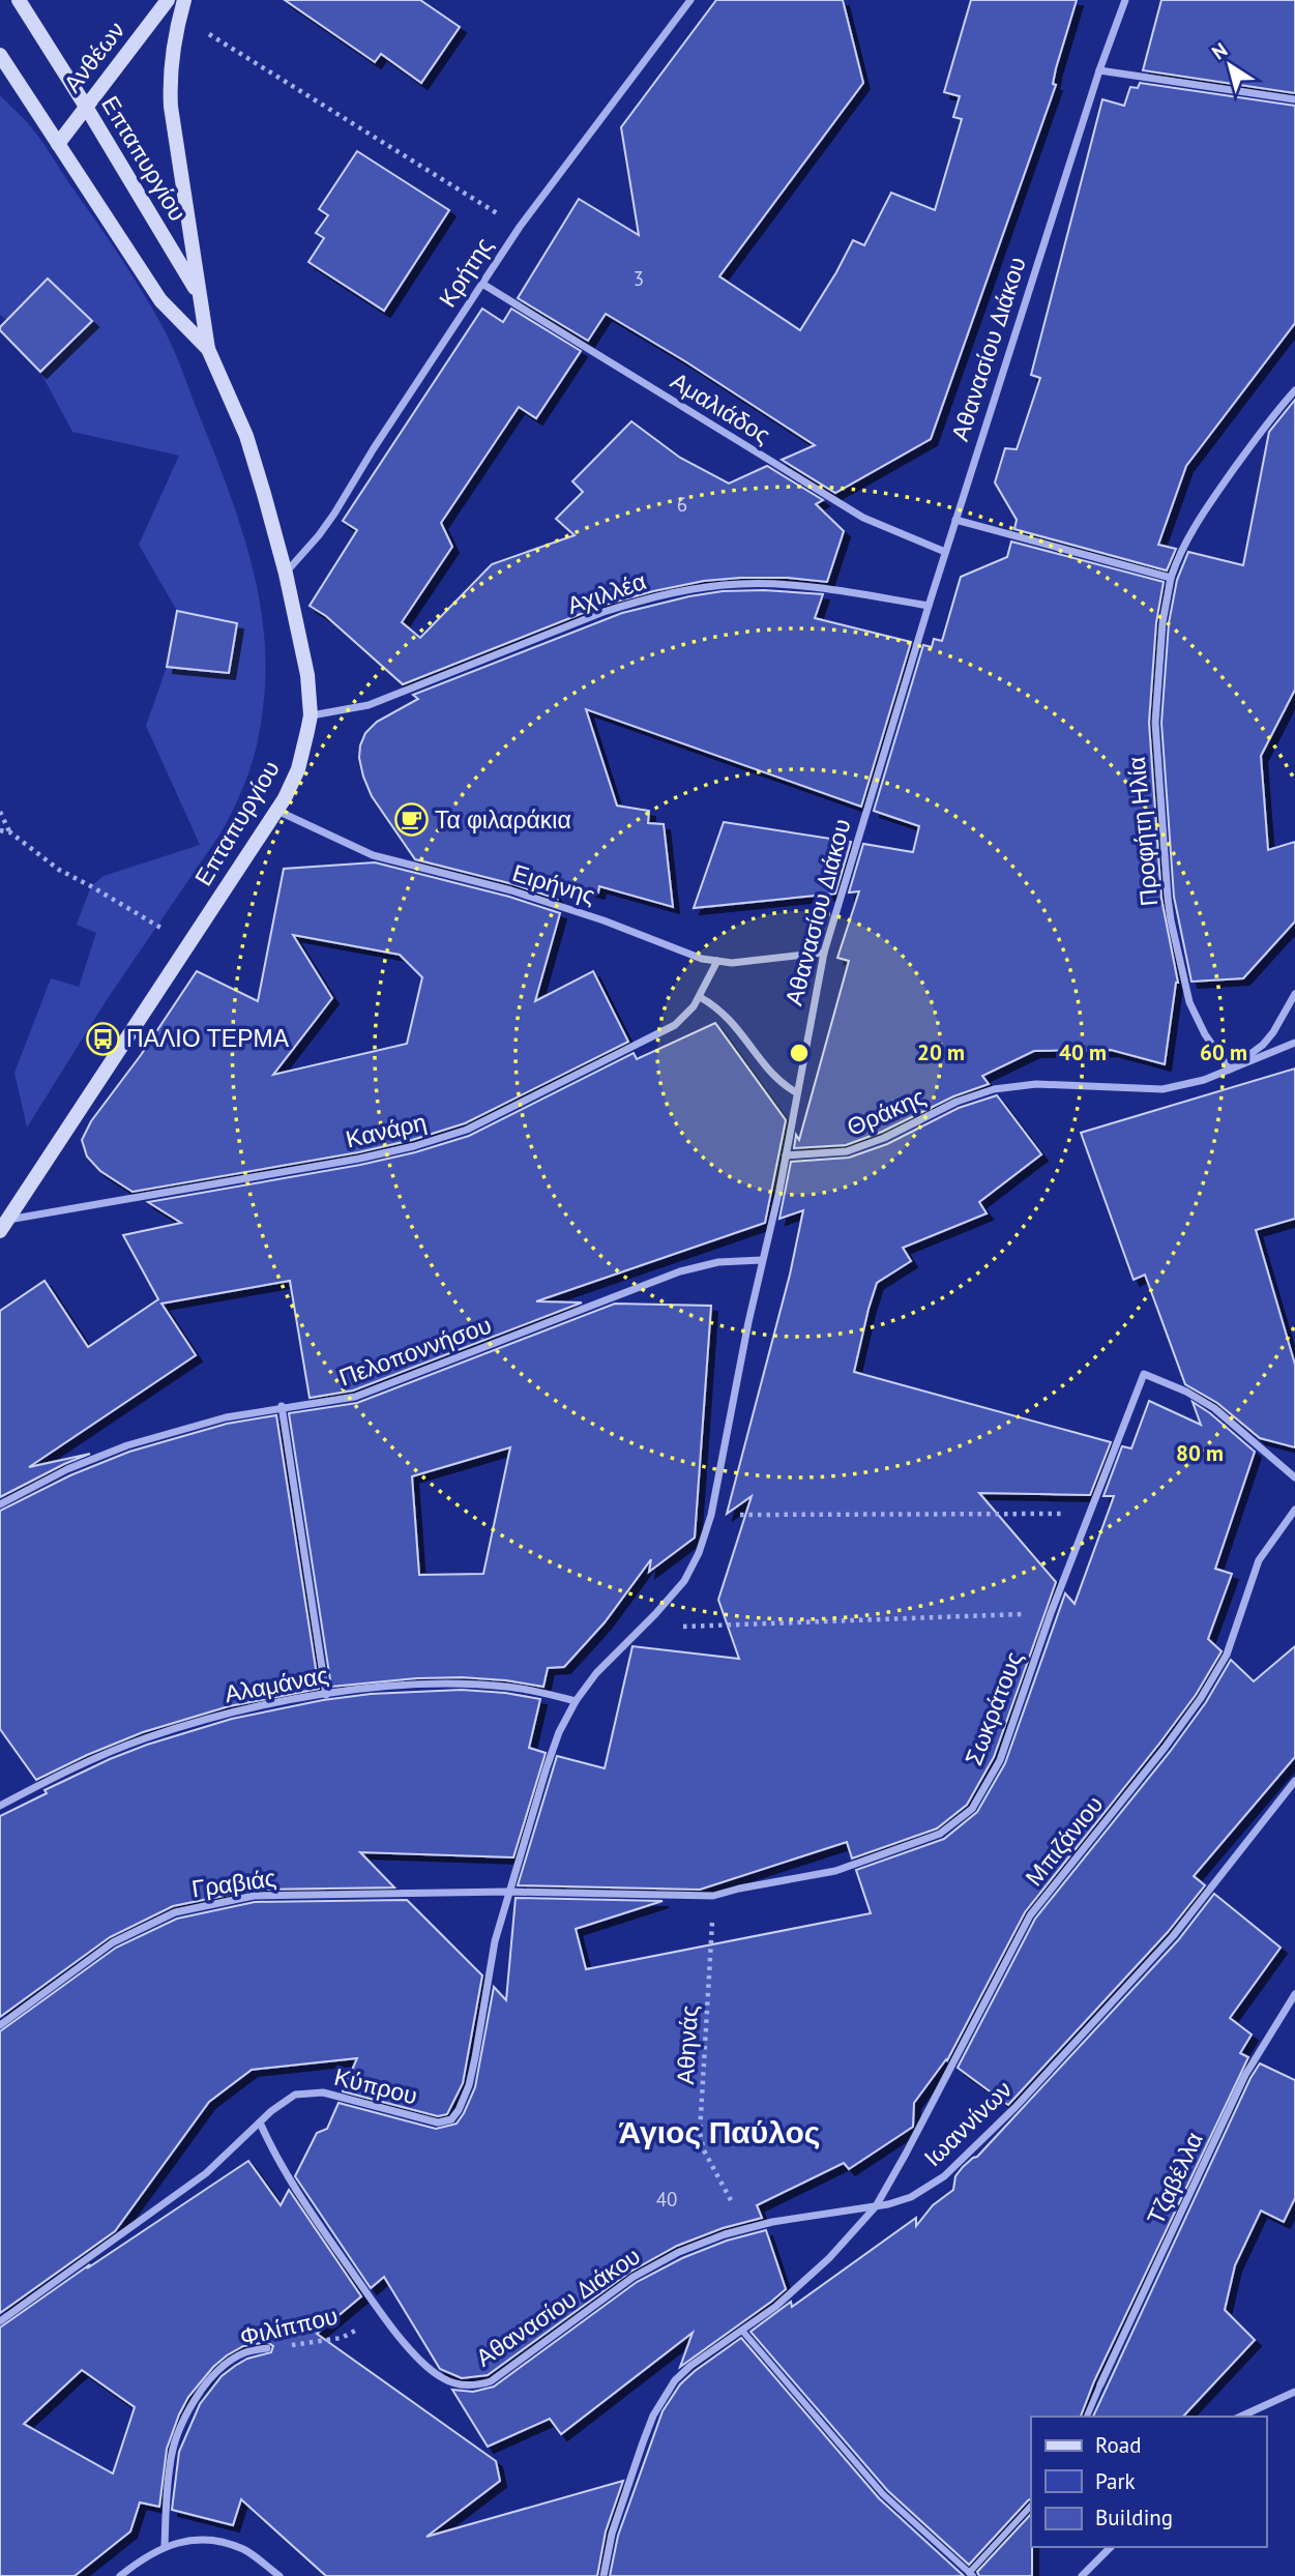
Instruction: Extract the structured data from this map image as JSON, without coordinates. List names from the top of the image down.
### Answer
{
  "streets": {
    "main road": ["Ανθέων", "Επταπυργίου"],
    "street": [
      "Κρήτης",
      "Αθανασίου Διάκου",
      "Αμαλιάδος",
      "Αχιλλέα",
      "Προφήτη Ηλία",
      "Ειρήνης",
      "Θράκης",
      "Κανάρη",
      "Πελοποννήσου",
      "Αλαμάνας",
      "Σωκράτους",
      "Μπιζάνιου",
      "Γραβιάς",
      "Κύπρου",
      "Ιωαννίνων",
      "Τζαβέλλα",
      "Φιλίππου"
    ],
    "path": ["Αθηνάς"]
  },
  "crossings": [
    ["Ανθέων", "Επταπυργίου"],
    ["Επταπυργίου", "Κρήτης"],
    ["Επταπυργίου", "Αχιλλέα"],
    ["Επταπυργίου", "Ειρήνης"],
    ["Επταπυργίου", "Κανάρη"],
    ["Κρήτης", "Αμαλιάδος"],
    ["Αθανασίου Διάκου", "Αμαλιάδος"],
    ["Αθανασίου Διάκου", "Αχιλλέα"],
    ["Αθανασίου Διάκου", "Ειρήνης"],
    ["Αθανασίου Διάκου", "Θράκης"],
    ["Αθανασίου Διάκου", "Πελοποννήσου"],
    ["Αθανασίου Διάκου", "Αλαμάνας"],
    ["Αθανασίου Διάκου", "Σωκράτους"],
    ["Αθανασίου Διάκου", "Μπιζάνιου"],
    ["Αθανασίου Διάκου", "Γραβιάς"],
    ["Αθανασίου Διάκου", "Αθηνάς"],
    ["Αθανασίου Διάκου", "Κύπρου"],
    ["Αθανασίου Διάκου", "Ιωαννίνων"],
    ["Αθανασίου Διάκου", "Φιλίππου"],
    ["Προφήτη Ηλία", "Θράκης"],
    ["Ειρήνης", "Κανάρη"],
    ["Σωκράτους", "Γραβιάς"],
    ["Σωκράτους", "Αθηνάς"],
    ["Σωκράτους", "Κύπρου"],
    ["Μπιζάνιου", "Ιωαννίνων"],
    ["Γραβιάς", "Κύπρου"]
  ],
  "districts": ["Άγιος Παύλος"],
  "places": {
    "cafe": ["Τα φιλαράκια"],
    "bus stop": ["ΠΑΛΙΟ ΤΕΡΜΑ"]
  },
  "house_numbers": ["3", "6", "40"],
  "legend": ["Road", "Park", "Building"],
  "north": "top left",
  "rings": [
    "20 m",
    "40 m",
    "60 m",
    "80 m"
  ]
}
